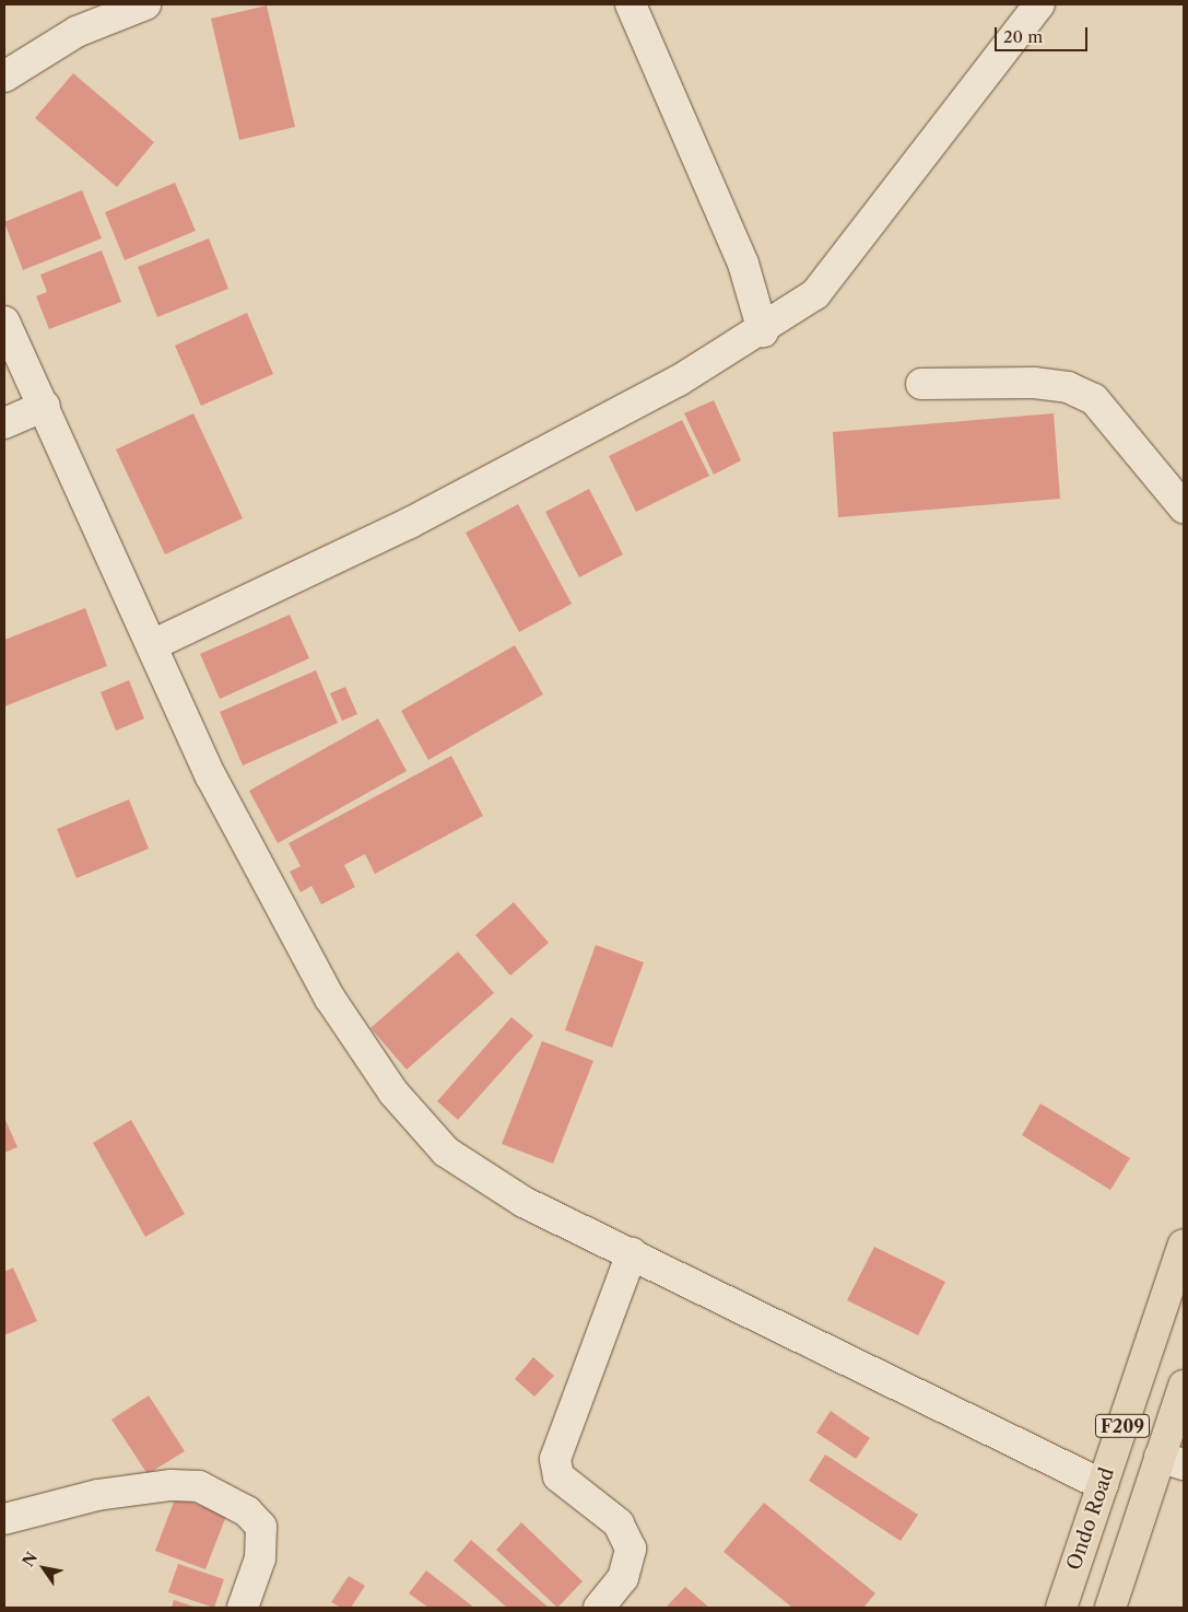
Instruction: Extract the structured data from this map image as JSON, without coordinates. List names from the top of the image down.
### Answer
{
  "streets": {
    "main road": ["F209", "Ondo Road"]
  },
  "scale_bar": "20 m",
  "north": "top left"
}
